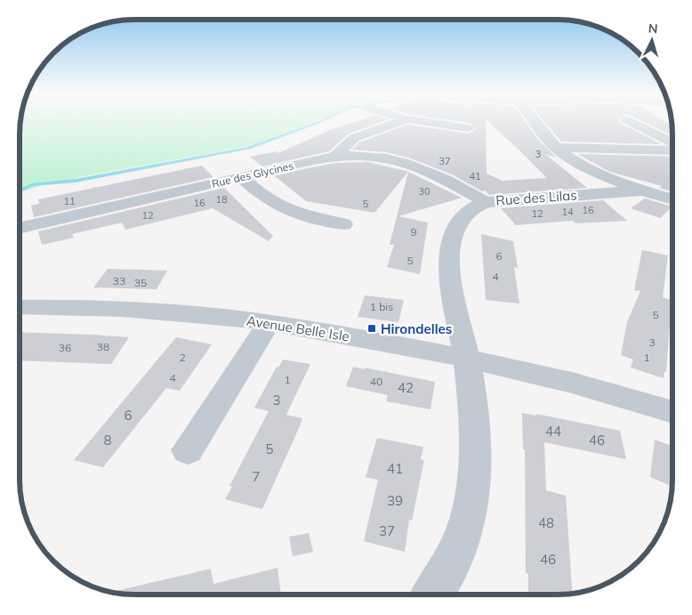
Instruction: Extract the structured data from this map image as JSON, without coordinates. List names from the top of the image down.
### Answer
{
  "streets": {
    "street": ["Rue des Glycines", "Rue des Lilas", "Avenue Belle Isle"]
  },
  "crossings": [
    ["Rue des Glycines", "Rue des Lilas"],
    ["Rue des Lilas", "Avenue Belle Isle"]
  ],
  "places": {
    "transit": ["Hirondelles"]
  },
  "house_numbers": [
    "3",
    "37",
    "41",
    "30",
    "18",
    "11",
    "16",
    "5",
    "16",
    "14",
    "12",
    "12",
    "9",
    "6",
    "5",
    "4",
    "33",
    "35",
    "1 bis",
    "5",
    "3",
    "38",
    "36",
    "2",
    "1",
    "4",
    "1",
    "40",
    "42",
    "3",
    "6",
    "44",
    "8",
    "46",
    "5",
    "41",
    "7",
    "39",
    "48",
    "37",
    "46"
  ],
  "north": "top"
}
